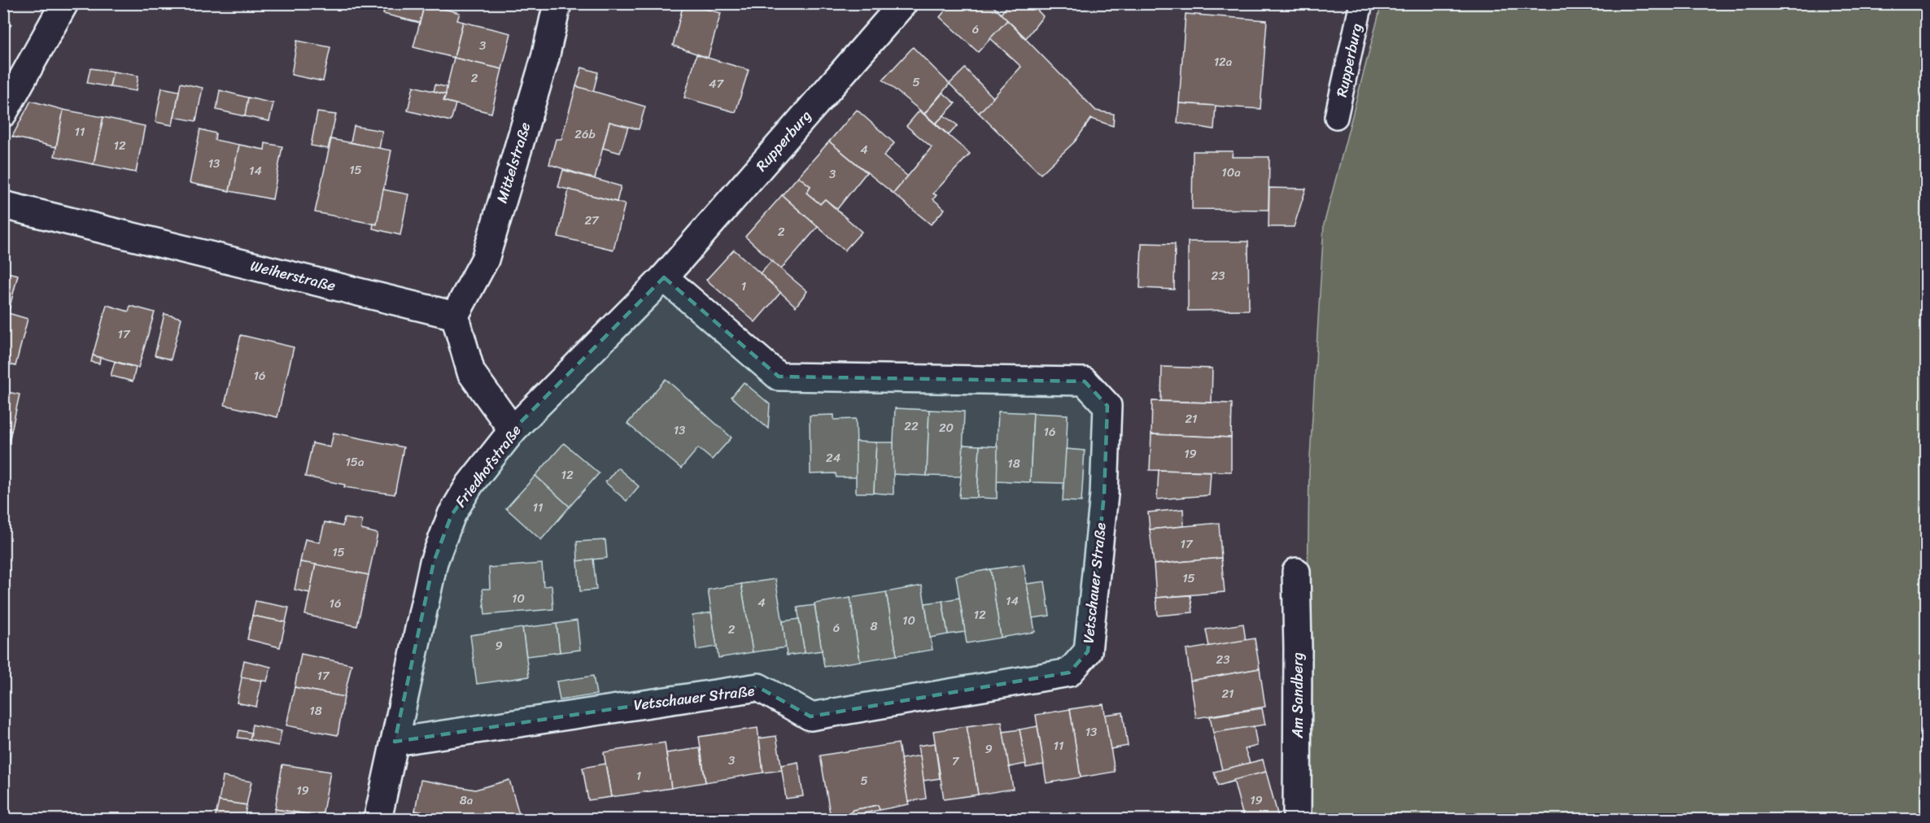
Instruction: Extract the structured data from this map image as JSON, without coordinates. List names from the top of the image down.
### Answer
{
  "streets": {
    "street": [
      "Rupperburg",
      "Mittelstraße",
      "Weiherstraße",
      "Friedhofstraße",
      "Vetschauer Straße",
      "Am Sandberg"
    ]
  },
  "crossings": [
    ["Rupperburg", "Friedhofstraße"],
    ["Rupperburg", "Vetschauer Straße"],
    ["Mittelstraße", "Weiherstraße"],
    ["Friedhofstraße", "Vetschauer Straße"]
  ],
  "house_numbers": [
    "6",
    "3",
    "12a",
    "2",
    "5",
    "47",
    "11",
    "26b",
    "12",
    "4",
    "13",
    "15",
    "14",
    "10a",
    "3",
    "27",
    "2",
    "23",
    "1",
    "17",
    "16",
    "21",
    "22",
    "20",
    "13",
    "16",
    "19",
    "24",
    "15a",
    "18",
    "12",
    "11",
    "17",
    "15",
    "15",
    "10",
    "14",
    "4",
    "16",
    "12",
    "10",
    "8",
    "6",
    "2",
    "9",
    "23",
    "17",
    "21",
    "18",
    "13",
    "11",
    "9",
    "3",
    "7",
    "1",
    "5",
    "19",
    "8a",
    "19"
  ]
}
